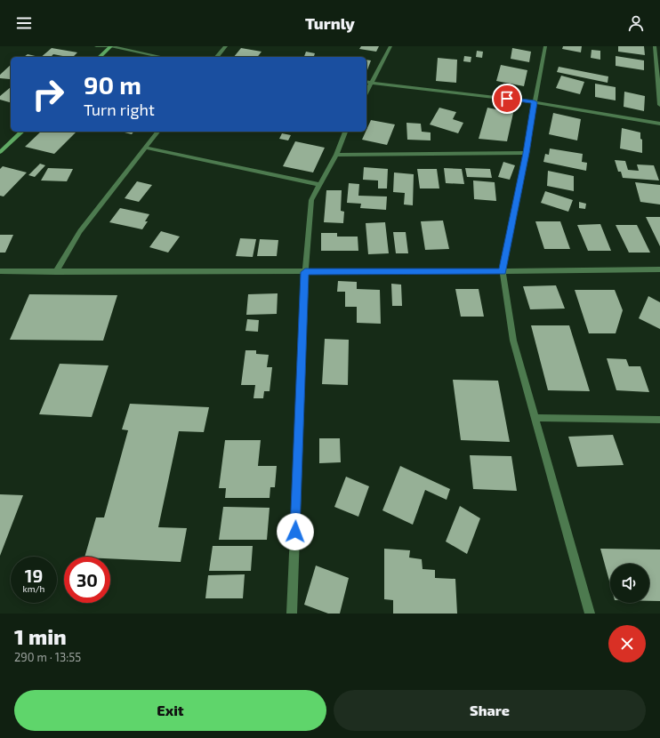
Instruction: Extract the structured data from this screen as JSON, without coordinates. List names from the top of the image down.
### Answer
{
  "page": {
    "header": "Turnly",
    "turn": ["90 m", "Turn right"],
    "speed": "19 km/h",
    "limit": "30",
    "heading": ["1 min", "290 m · 13:55"],
    "buttons": ["Exit", "Share"]
  }
}
